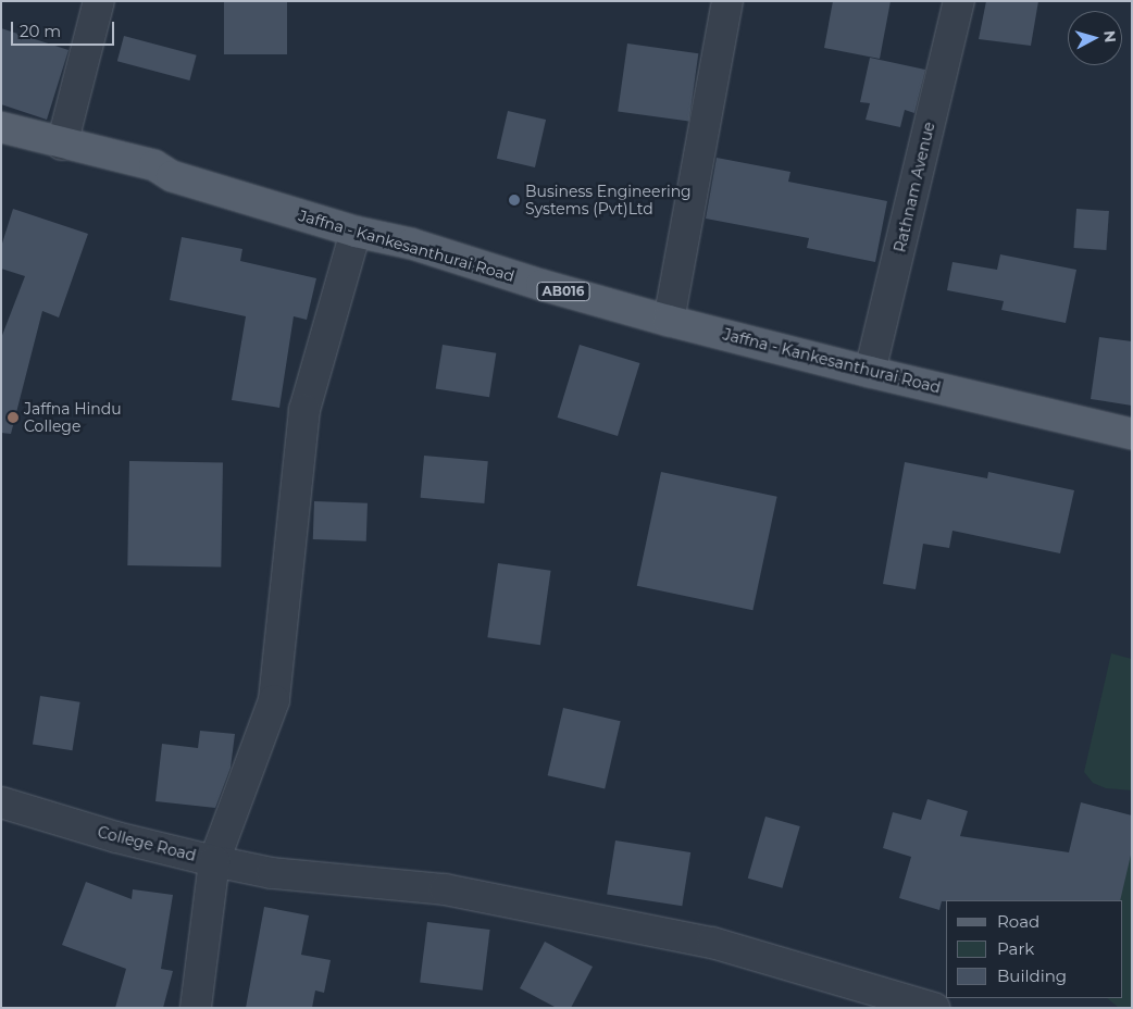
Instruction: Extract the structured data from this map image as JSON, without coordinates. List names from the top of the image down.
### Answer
{
  "streets": {
    "main road": ["Jaffna - Kankesanthurai Road", "AB016"],
    "street": ["Rathnam Avenue", "College Road"]
  },
  "crossings": [
    ["Rathnam Avenue", "Jaffna - Kankesanthurai Road"]
  ],
  "places": ["Business Engineering Systems (Pvt)Ltd", "Jaffna Hindu College"],
  "legend": ["Road", "Park", "Building"],
  "scale_bar": "20 m",
  "north": "right"
}
